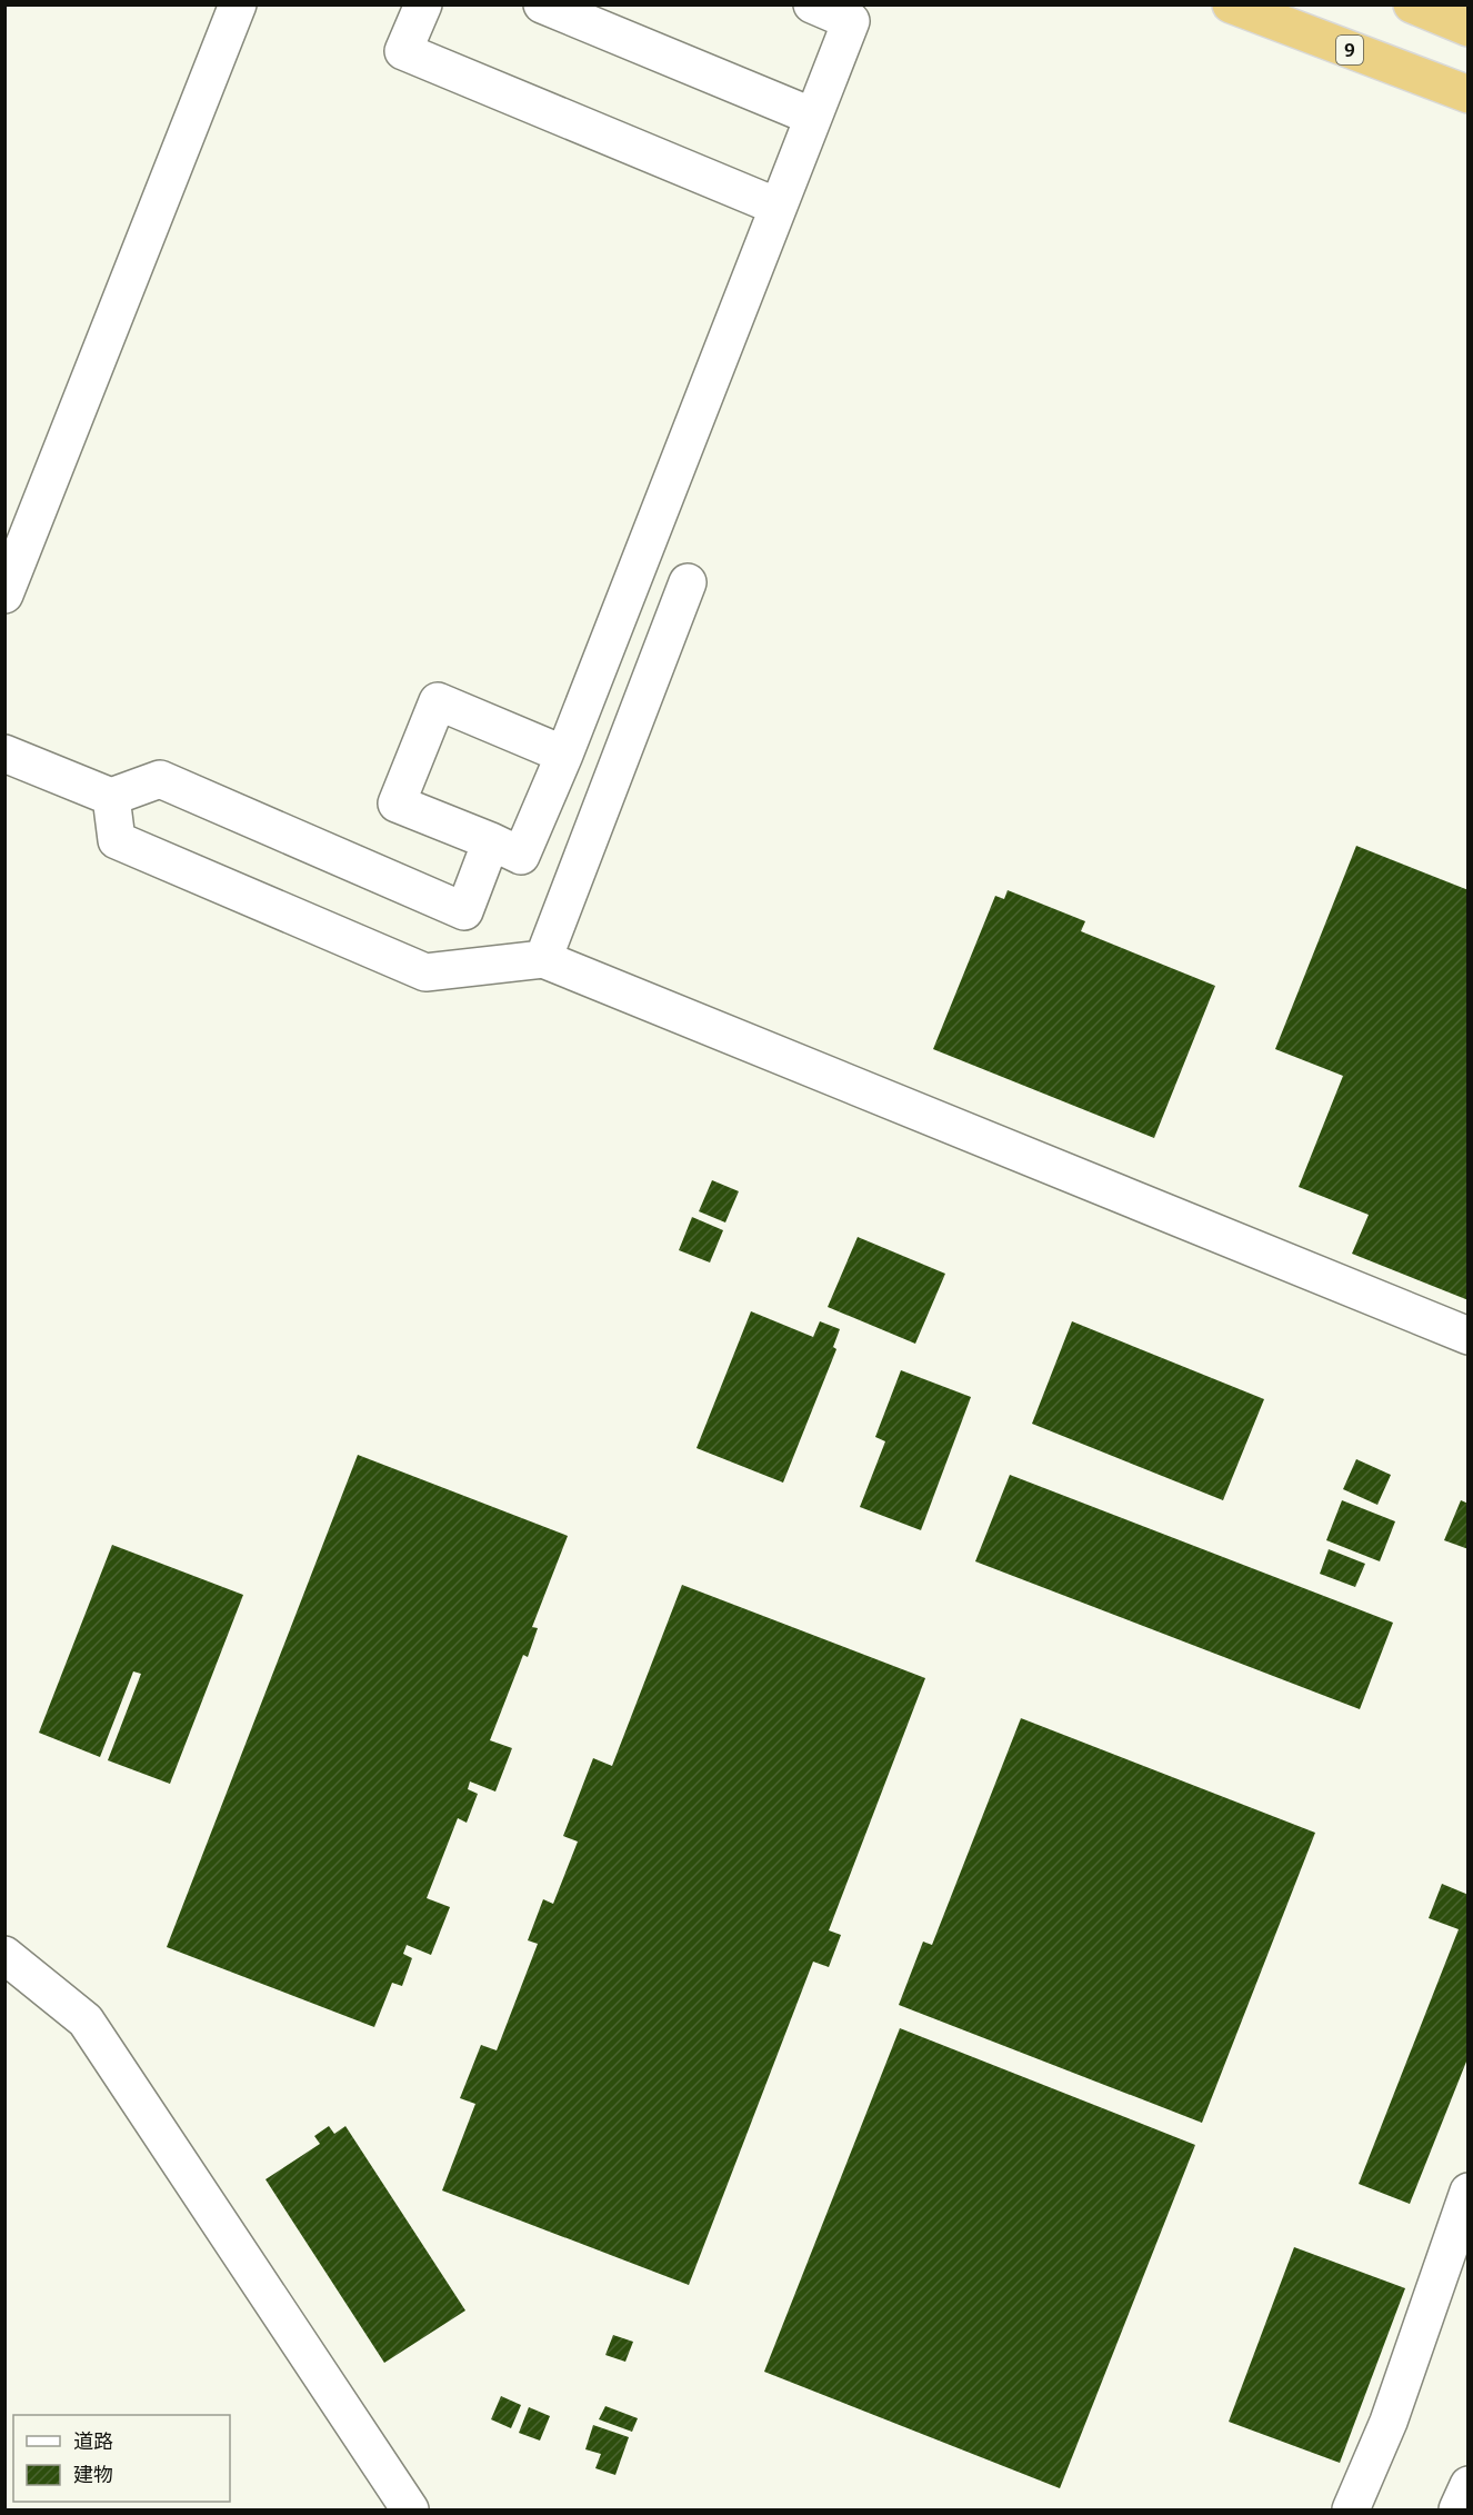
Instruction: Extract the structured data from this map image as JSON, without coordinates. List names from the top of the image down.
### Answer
{
  "streets": {
    "highway": ["9"]
  },
  "legend": ["道路", "建物"]
}
